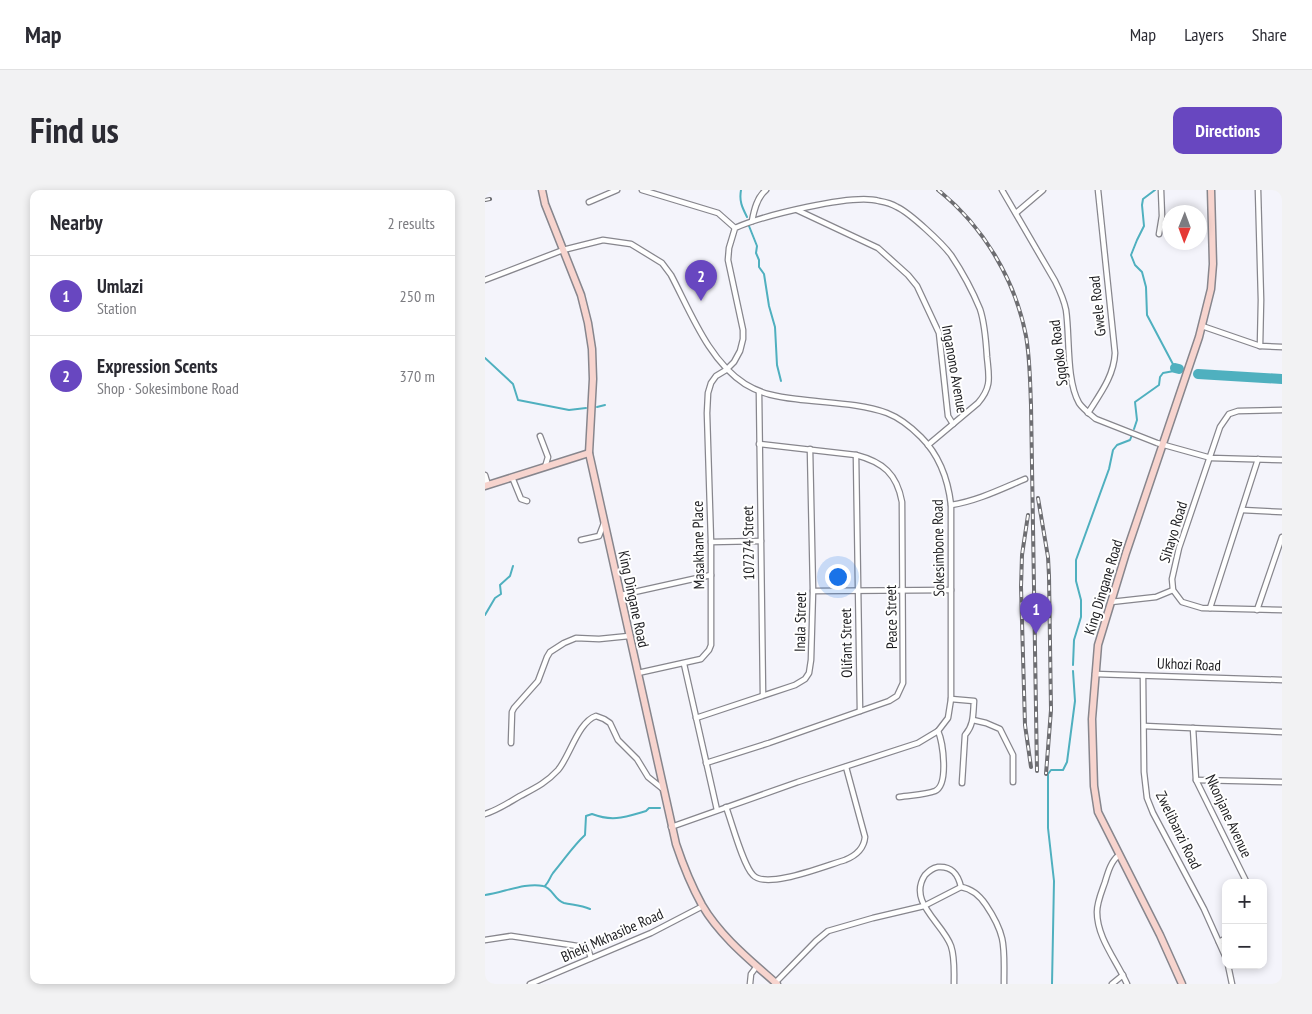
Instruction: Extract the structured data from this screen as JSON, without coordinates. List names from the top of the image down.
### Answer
{
  "streets": {
    "street": [
      "Gwele Road",
      "Sgqoko Road",
      "Inganono Avenue",
      "Sihayo Road",
      "107274 Street",
      "Masakhane Place",
      "Sokesimbone Road",
      "King Dingane Road",
      "Peace Street",
      "Inala Street",
      "Olifant Street",
      "Ukhozi Road",
      "Nkonjane Avenue",
      "Zwelibanzi Road",
      "Bheki Mkhasibe Road"
    ]
  },
  "crossings": [
    ["Gwele Road", "Sgqoko Road"],
    ["Sgqoko Road", "Sihayo Road"],
    ["Sgqoko Road", "King Dingane Road"],
    ["107274 Street", "Sokesimbone Road"],
    ["107274 Street", "Peace Street"],
    ["107274 Street", "Inala Street"],
    ["Masakhane Place", "Sokesimbone Road"],
    ["Masakhane Place", "King Dingane Road"],
    ["Sokesimbone Road", "King Dingane Road"],
    ["King Dingane Road", "Ukhozi Road"],
    ["King Dingane Road", "Bheki Mkhasibe Road"],
    ["Peace Street", "Inala Street"],
    ["Peace Street", "Olifant Street"],
    ["Ukhozi Road", "Zwelibanzi Road"]
  ],
  "north": "bottom",
  "page": {
    "header": "Map",
    "nav": ["Map", "Layers", "Share"],
    "title": "Find us",
    "buttons": "Directions",
    "heading": ["Nearby", "2 results"],
    "list": [
      {
        "mark": "1",
        "name": "Umlazi",
        "note": "Station",
        "value": "250 m"
      },
      {
        "mark": "2",
        "name": "Expression Scents",
        "note": "Shop · Sokesimbone Road",
        "value": "370 m"
      }
    ],
    "pins": ["2", "1"],
    "map_buttons": ["+", "−"]
  }
}
